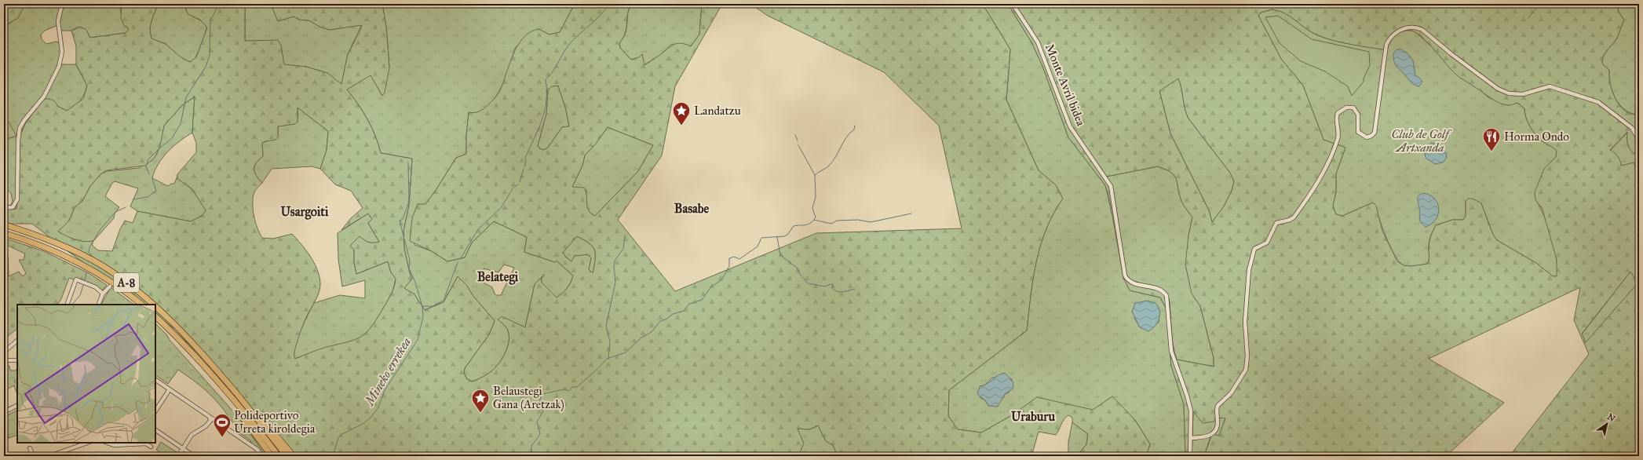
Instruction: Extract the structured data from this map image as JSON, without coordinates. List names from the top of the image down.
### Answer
{
  "streets": {
    "highway": ["A-8"],
    "street": ["Monte Avril bidea"]
  },
  "districts": [
    "Basabe",
    "Usargoiti",
    "Belategi",
    "Uraburu"
  ],
  "water": ["Mineko errekea"],
  "parks": ["Club de Golf Artxanda"],
  "places": {
    "place": ["Landatzu", "Belaustegi Gana (Aretzak)"],
    "restaurant": ["Horma Ondo"],
    "sports": ["Polideportivo Urreta kiroldegia"]
  },
  "north": "top right"
}
